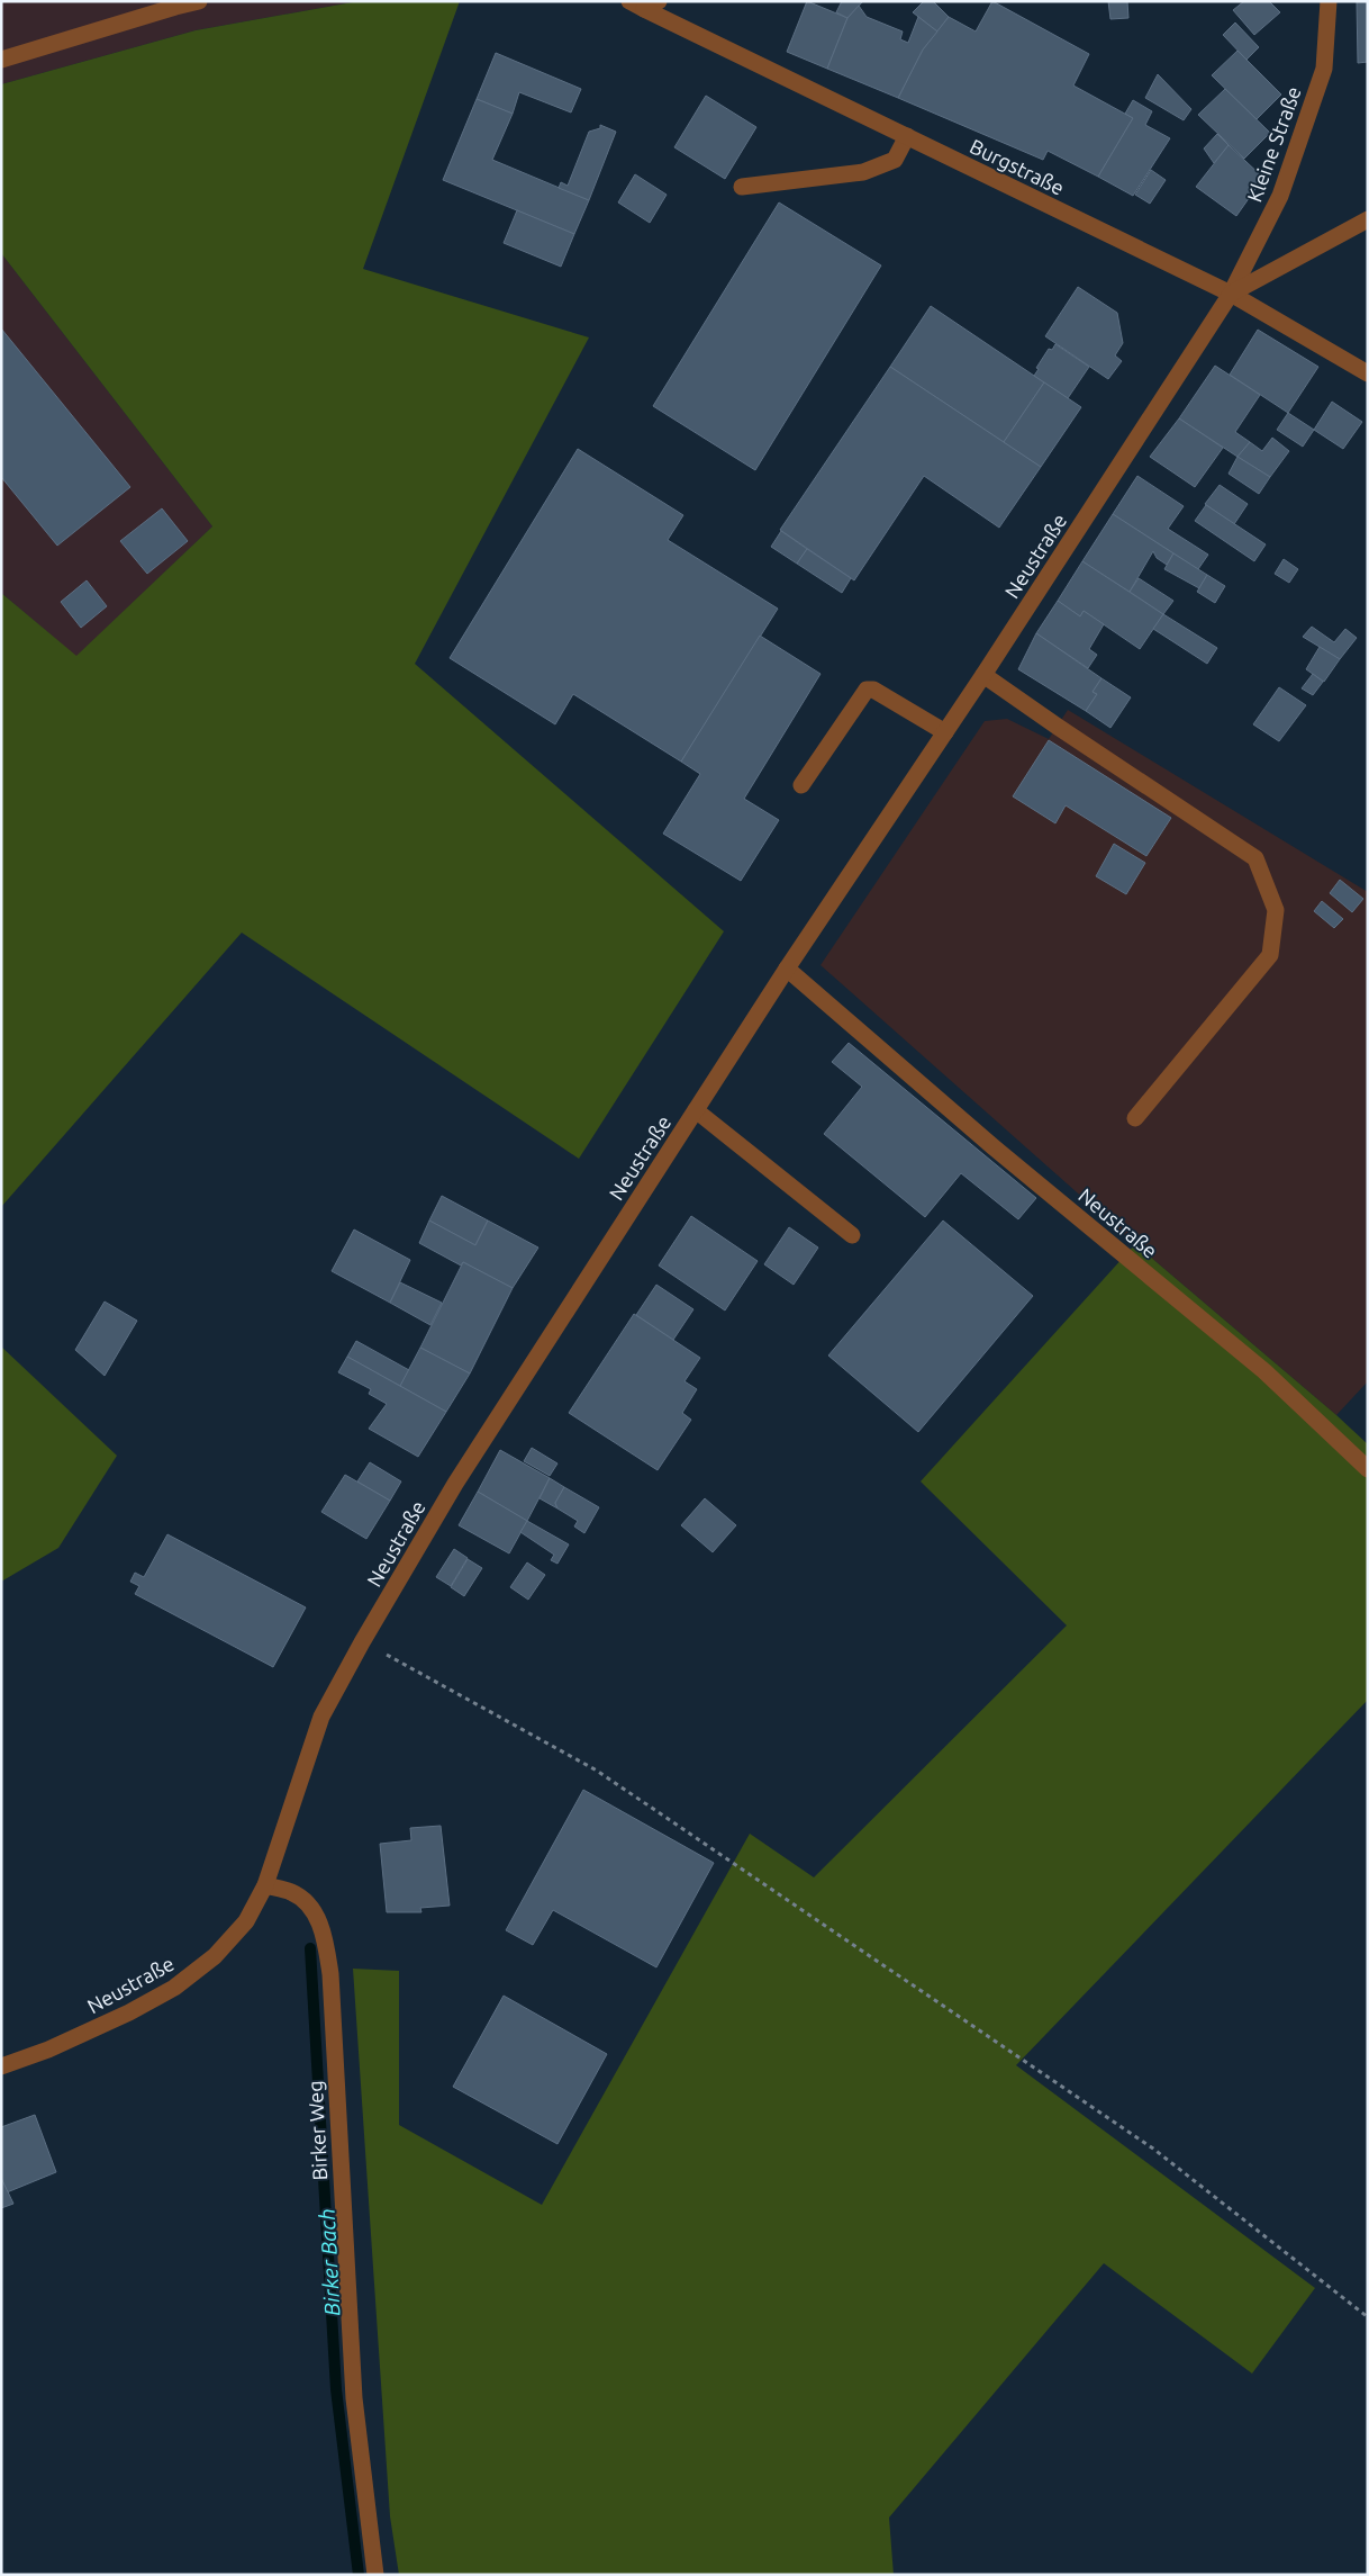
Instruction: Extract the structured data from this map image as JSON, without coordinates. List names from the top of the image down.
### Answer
{
  "streets": {
    "street": [
      "Kleine Straße",
      "Burgstraße",
      "Neustraße",
      "Birker Weg"
    ]
  },
  "crossings": [
    ["Kleine Straße", "Burgstraße"],
    ["Kleine Straße", "Neustraße"],
    ["Burgstraße", "Neustraße"],
    ["Neustraße", "Birker Weg"]
  ],
  "water": ["Birker Bach"]
}
